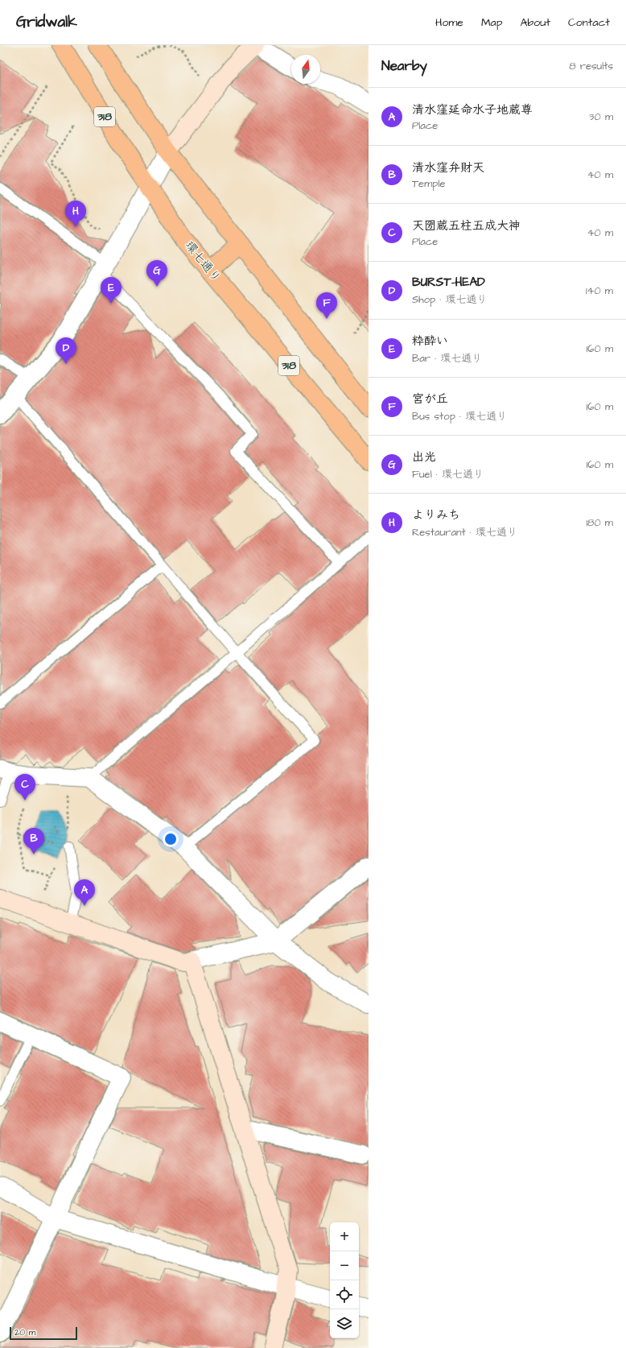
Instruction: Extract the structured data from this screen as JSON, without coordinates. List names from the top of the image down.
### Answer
{
  "streets": {
    "main road": ["318", "環七通り"]
  },
  "scale_bar": "20 m",
  "north": "top",
  "page": {
    "header": "Gridwalk",
    "nav": [
      "Home",
      "Map",
      "About",
      "Contact"
    ],
    "heading": ["Nearby", "8 results"],
    "list": [
      {
        "mark": "A",
        "name": "清水窪延命水子地蔵尊",
        "note": "Place",
        "value": "30 m"
      },
      {
        "mark": "B",
        "name": "清水窪弁財天",
        "note": "Temple",
        "value": "40 m"
      },
      {
        "mark": "C",
        "name": "天圀蔵五柱五成大神",
        "note": "Place",
        "value": "40 m"
      },
      {
        "mark": "D",
        "name": "BURST-HEAD",
        "note": "Shop · 環七通り",
        "value": "140 m"
      },
      {
        "mark": "E",
        "name": "粋酔い",
        "note": "Bar · 環七通り",
        "value": "160 m"
      },
      {
        "mark": "F",
        "name": "宮が丘",
        "note": "Bus stop · 環七通り",
        "value": "160 m"
      },
      {
        "mark": "G",
        "name": "出光",
        "note": "Fuel · 環七通り",
        "value": "160 m"
      },
      {
        "mark": "H",
        "name": "よりみち",
        "note": "Restaurant · 環七通り",
        "value": "180 m"
      }
    ],
    "pins": [
      "H",
      "G",
      "E",
      "F",
      "D",
      "C",
      "B",
      "A"
    ],
    "map_buttons": ["+", "−"],
    "scale": "20 m"
  }
}
